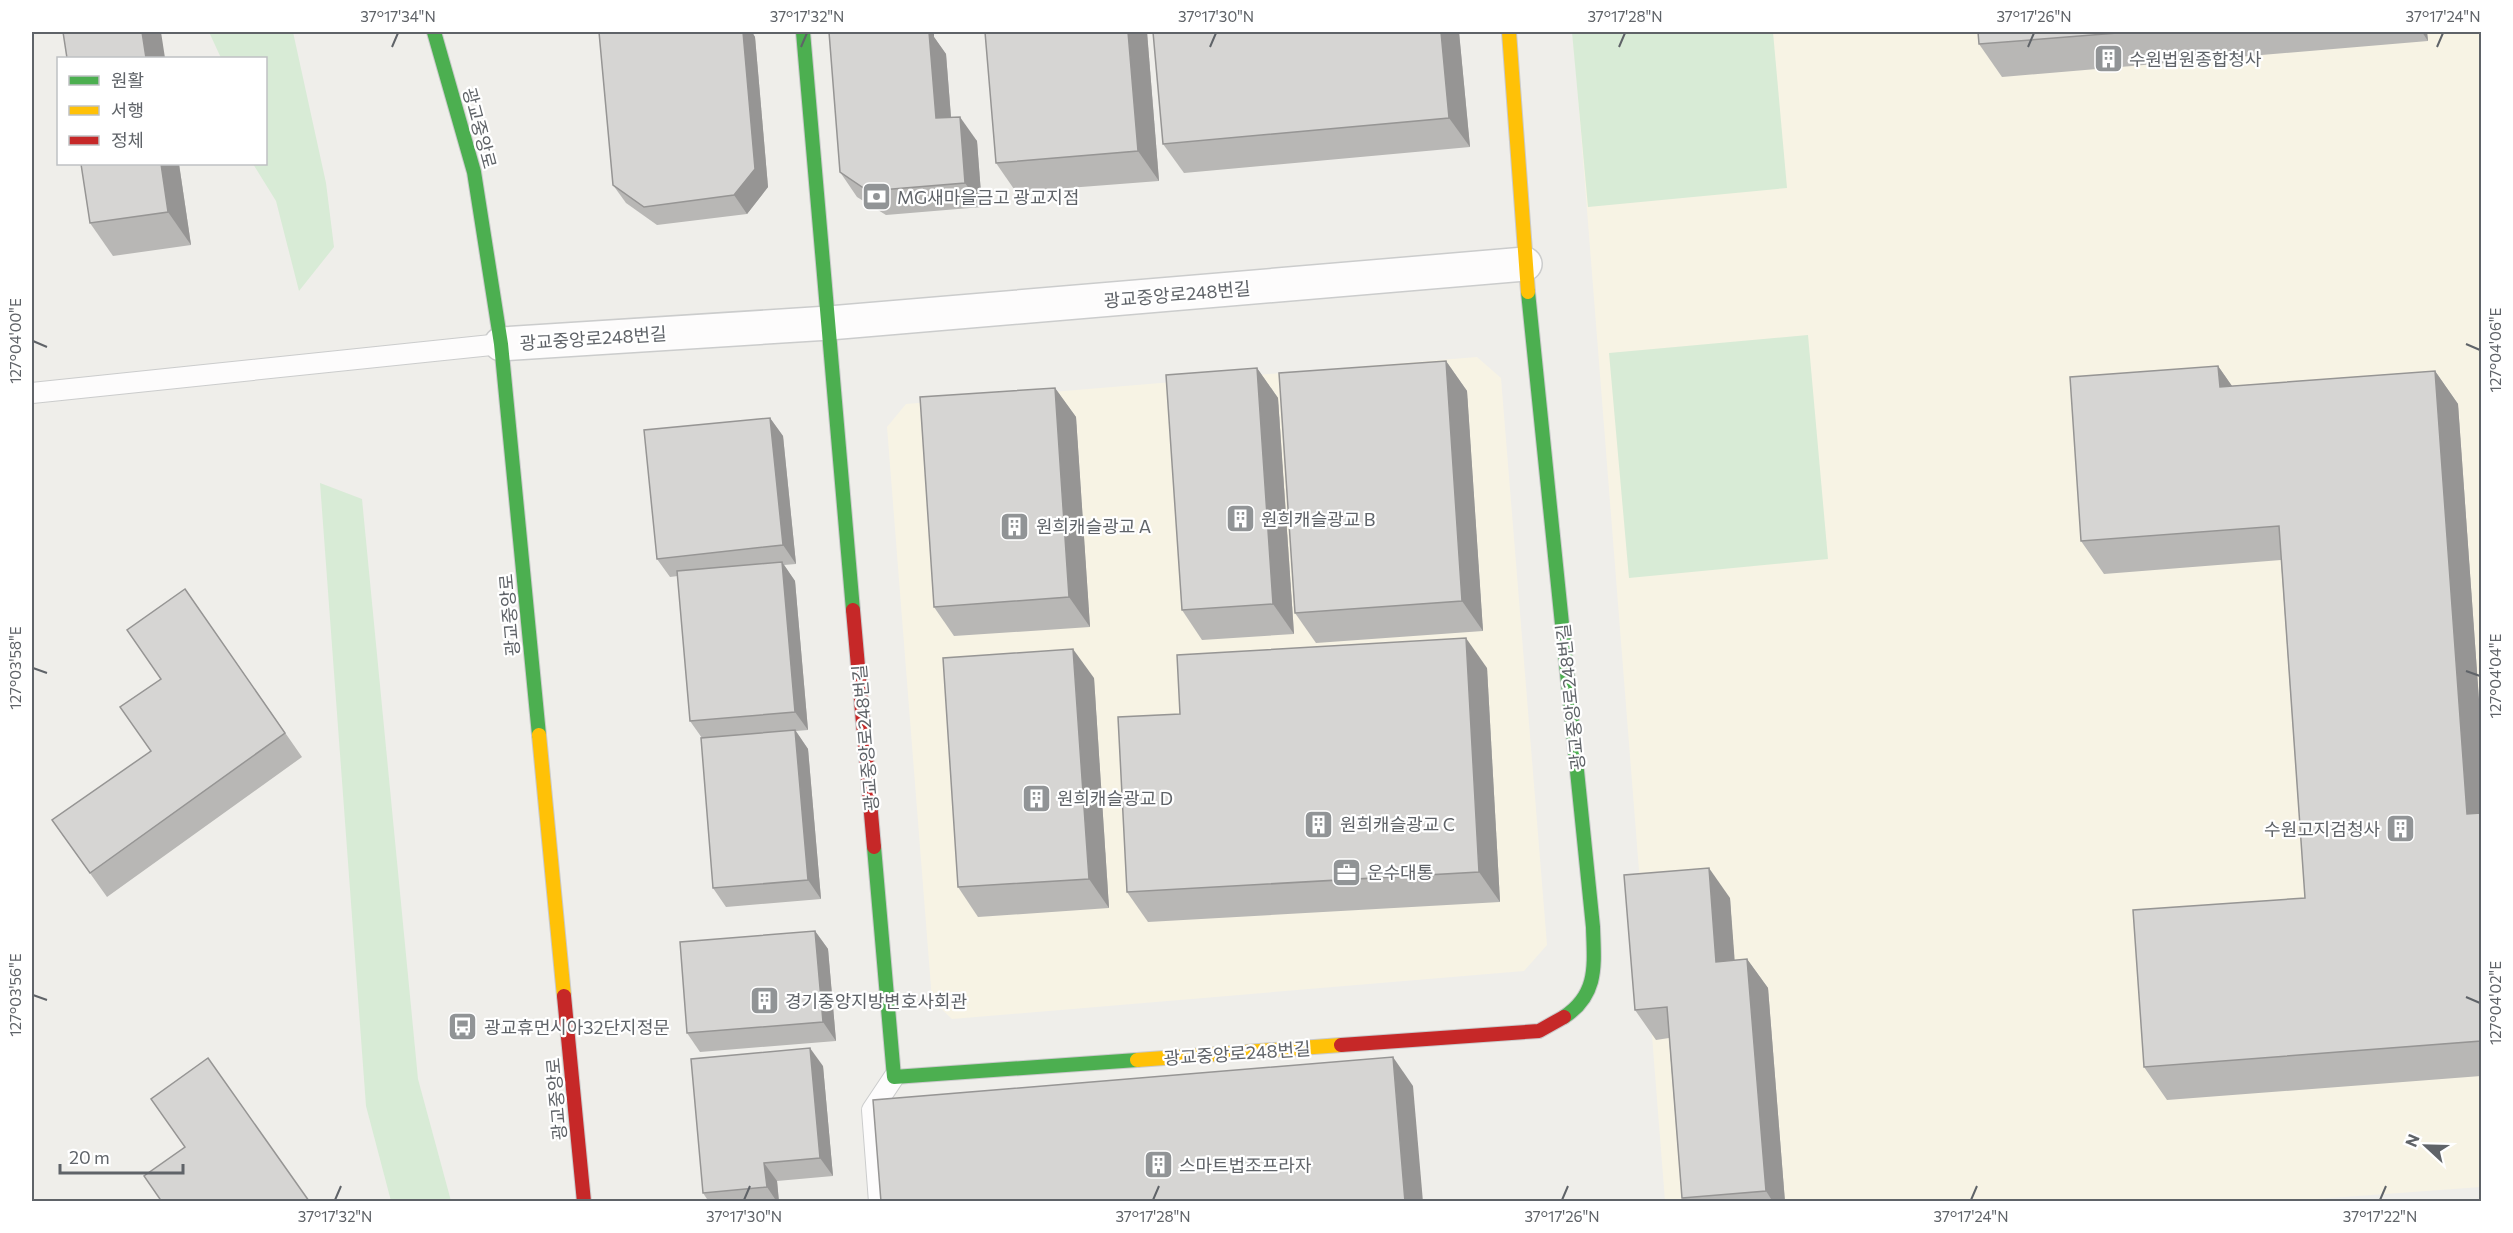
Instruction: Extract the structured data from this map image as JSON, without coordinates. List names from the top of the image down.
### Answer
{
  "streets": {
    "street": ["광교중앙로", "광교중앙로248번길"]
  },
  "crossings": [
    ["광교중앙로", "광교중앙로248번길"]
  ],
  "places": {
    "building": [
      "수원법원종합청사",
      "원희캐슬광교 B",
      "원희캐슬광교 A",
      "원희캐슬광교 D",
      "원희캐슬광교 C",
      "수원고지검청사",
      "경기중앙지방변호사회관",
      "스마트법조프라자"
    ],
    "bank": ["MG새마을금고 광교지점"],
    "office": ["운수대통"],
    "bus stop": ["광교휴먼시아32단지정문"]
  },
  "legend": ["원활", "서행", "정체"],
  "scale_bar": "20 m",
  "north": "left",
  "coordinates": [
    "37°17'34\"N",
    "37°17'32\"N",
    "37°17'30\"N",
    "37°17'28\"N",
    "37°17'26\"N",
    "37°17'24\"N",
    "127°04'00\"E",
    "127°04'06\"E",
    "127°03'58\"E",
    "127°04'04\"E",
    "127°03'56\"E",
    "127°04'02\"E",
    "37°17'22\"N"
  ]
}
